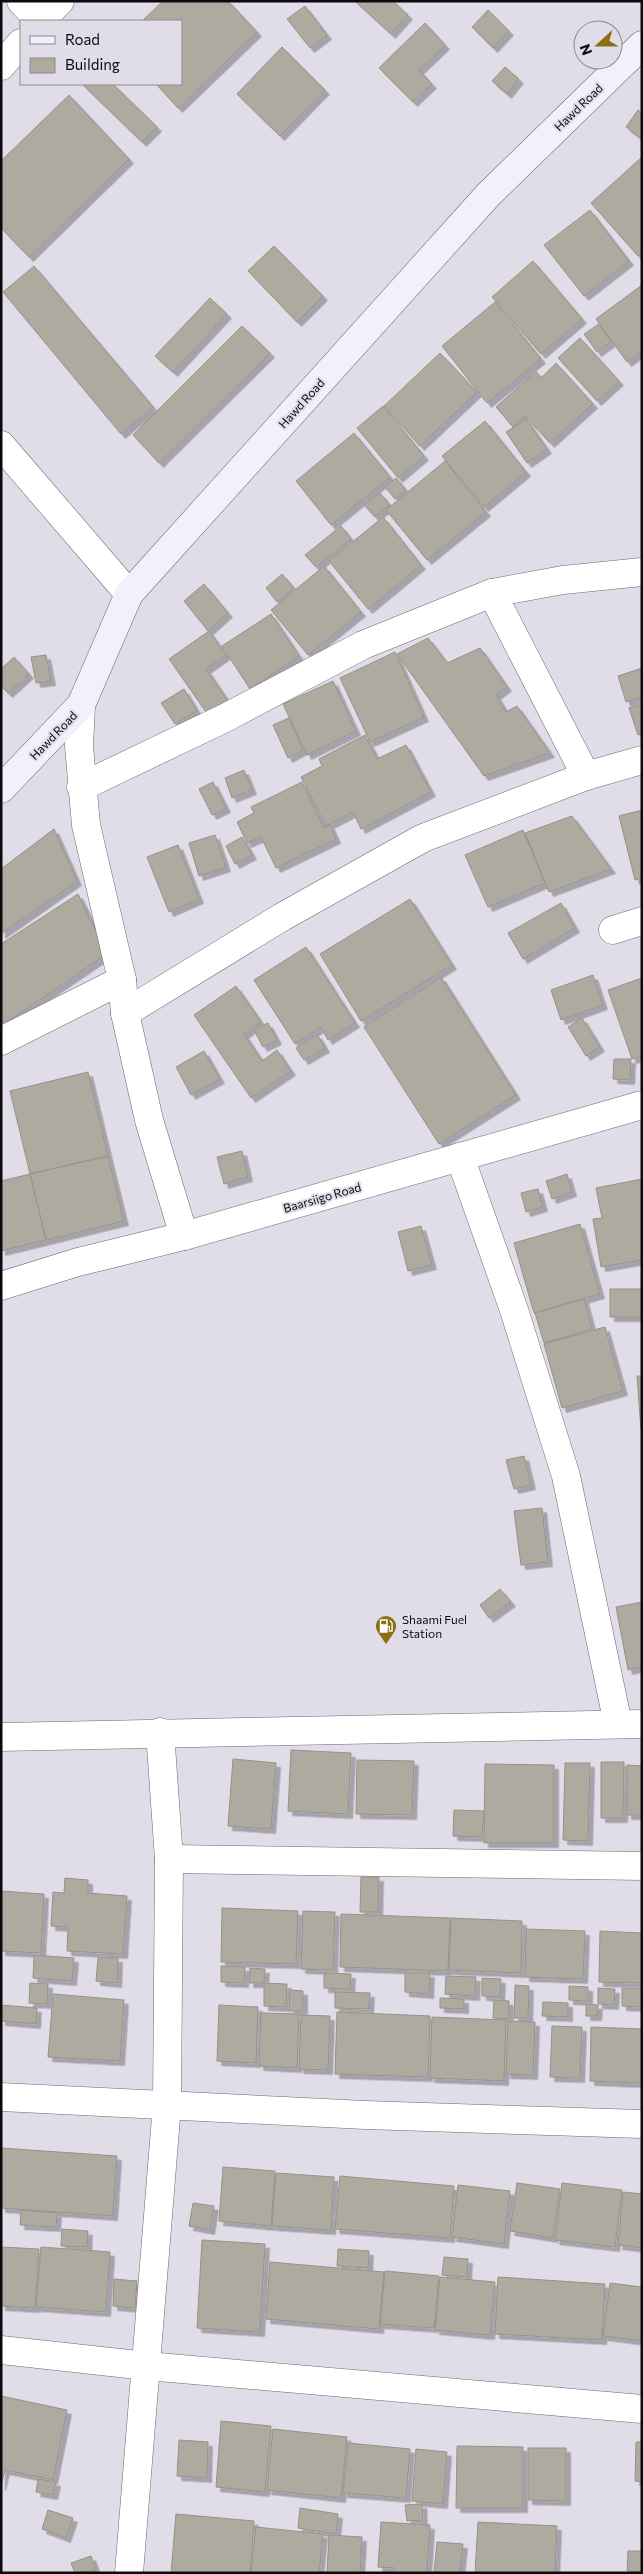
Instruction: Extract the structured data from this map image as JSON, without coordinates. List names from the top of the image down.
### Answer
{
  "streets": {
    "main road": ["Hawd Road"],
    "street": ["Baarsiigo Road"]
  },
  "places": {
    "fuel station": ["Shaami Fuel Station"]
  },
  "legend": ["Road", "Building"],
  "north": "left"
}
